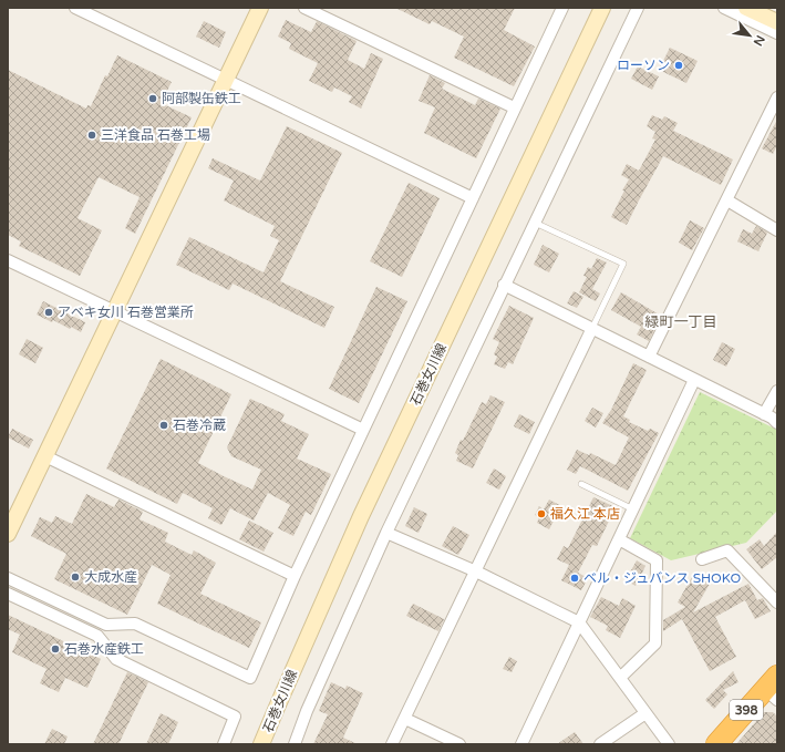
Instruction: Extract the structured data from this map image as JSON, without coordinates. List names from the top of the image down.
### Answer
{
  "streets": {
    "highway": ["398"],
    "main road": ["石巻女川線"]
  },
  "districts": ["緑町一丁目"],
  "places": [
    "ローソン",
    "阿部製缶鉄工",
    "三洋食品 石巻工場",
    "アベキ女川 石巻営業所",
    "石巻冷蔵",
    "福久江 本店",
    "大成水産",
    "ベル・ジュバンス SHOKO",
    "石巻水産鉄工"
  ],
  "north": "bottom right"
}
